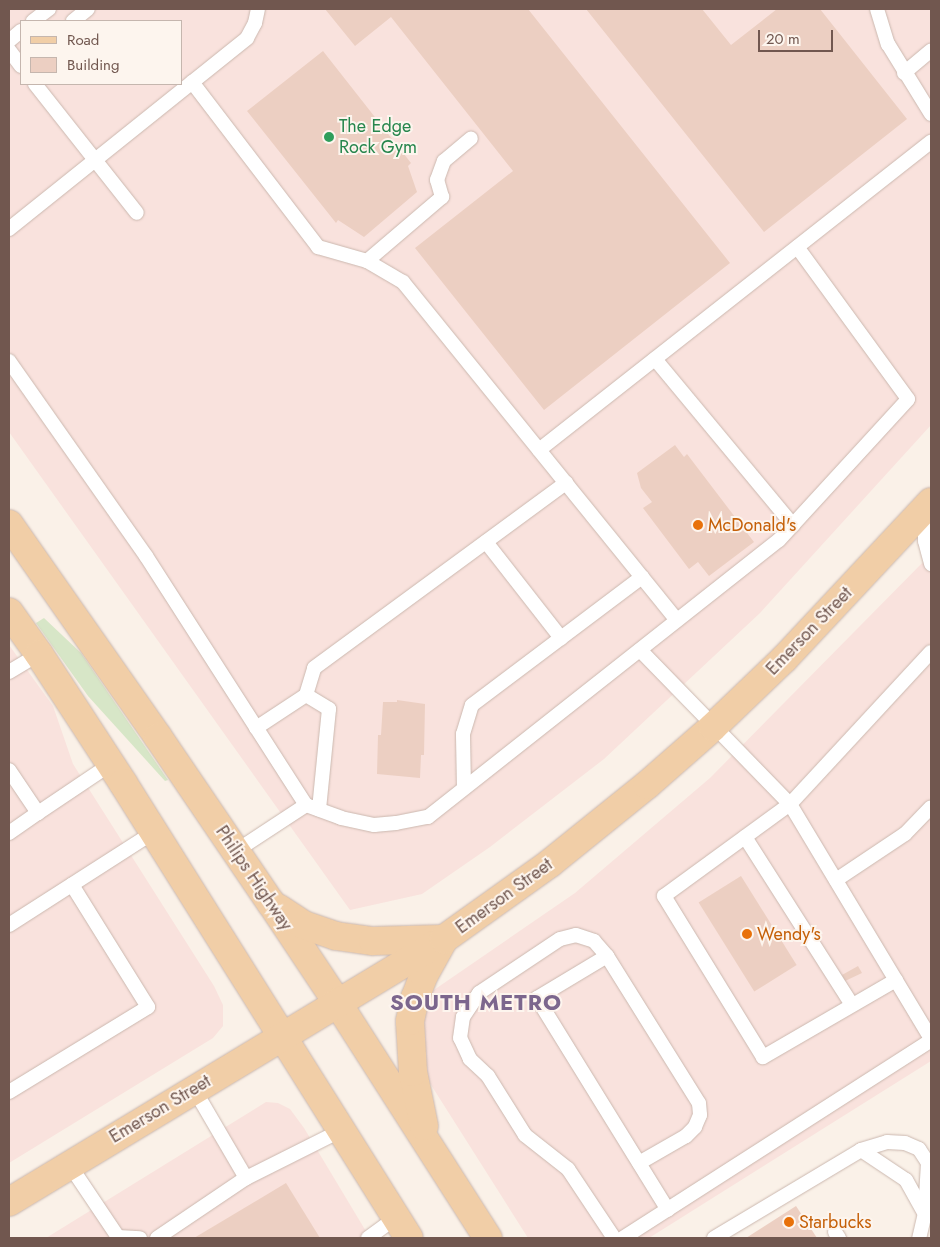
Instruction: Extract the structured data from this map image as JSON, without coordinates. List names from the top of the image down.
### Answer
{
  "streets": {
    "main road": ["Emerson Street", "Philips Highway"]
  },
  "crossings": [
    ["Emerson Street", "Philips Highway"]
  ],
  "districts": ["SOUTH METRO"],
  "places": [
    "The Edge Rock Gym",
    "McDonald's",
    "Wendy's",
    "Starbucks"
  ],
  "legend": ["Road", "Building"],
  "scale_bar": "20 m"
}
